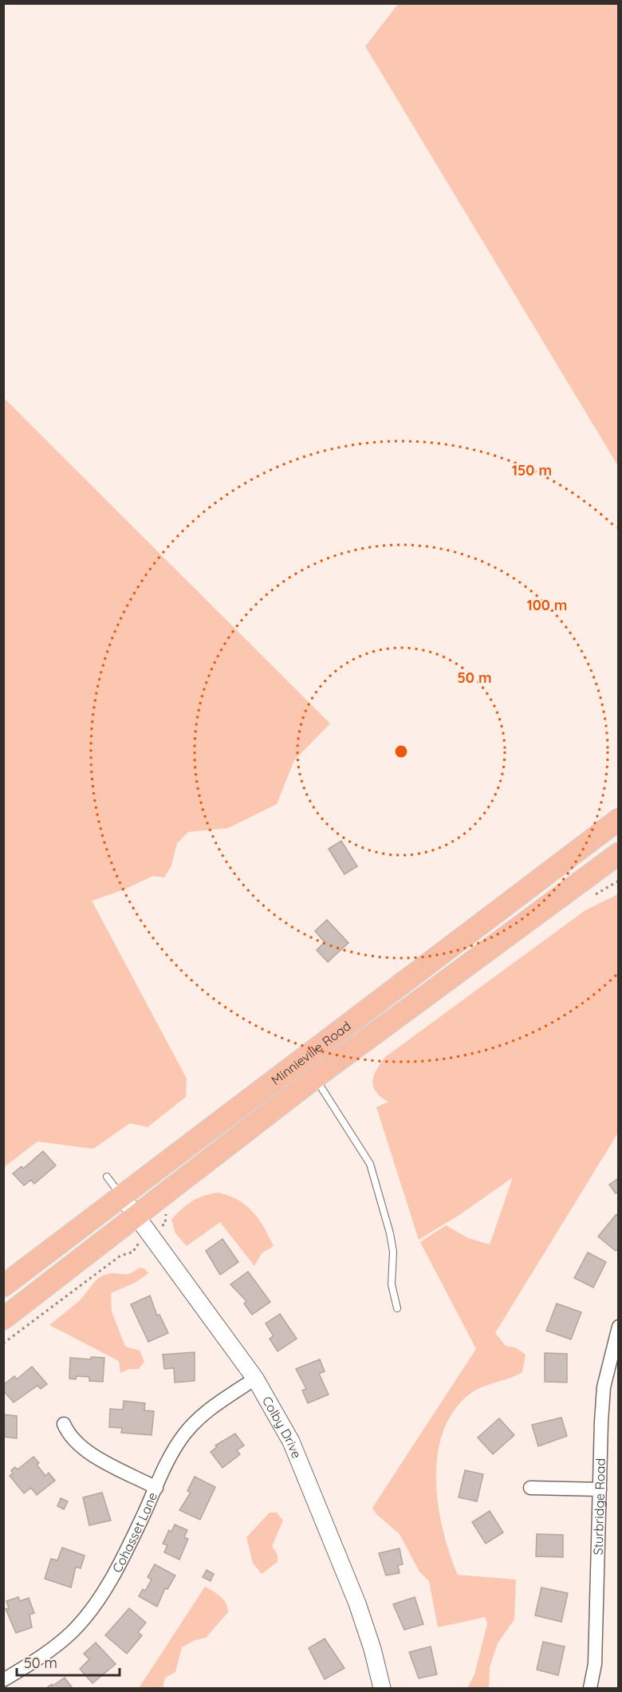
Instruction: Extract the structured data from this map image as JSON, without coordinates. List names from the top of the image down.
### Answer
{
  "streets": {
    "main road": ["Minnieville Road"],
    "street": ["Colby Drive", "Sturbridge Road", "Cohasset Lane"]
  },
  "crossings": [
    ["Minnieville Road", "Colby Drive"],
    ["Colby Drive", "Cohasset Lane"]
  ],
  "scale_bar": "50 m",
  "rings": ["150 m", "100 m", "50 m"]
}
